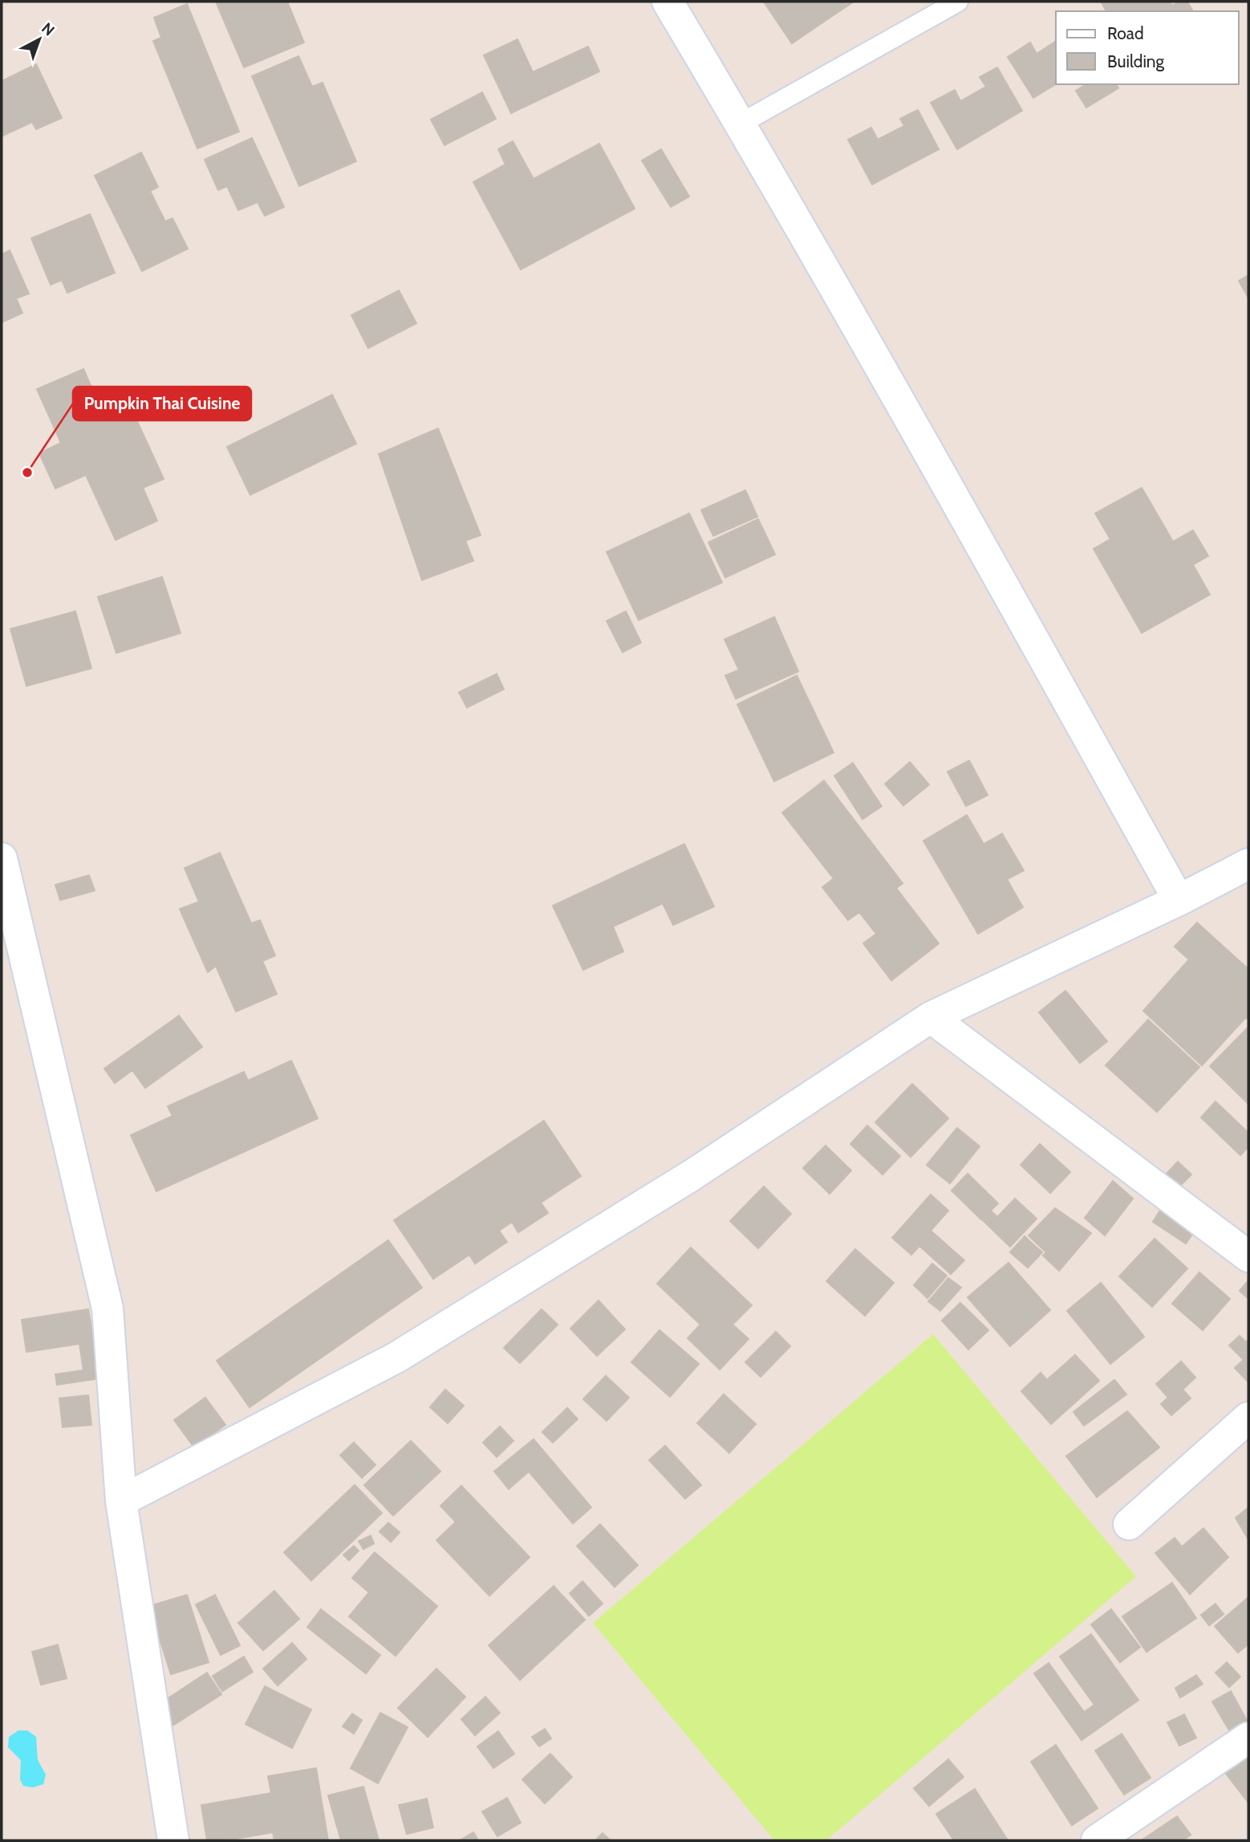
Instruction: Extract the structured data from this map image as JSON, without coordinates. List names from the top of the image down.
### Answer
{
  "places": ["Pumpkin Thai Cuisine"],
  "legend": ["Road", "Building"],
  "north": "top right"
}
